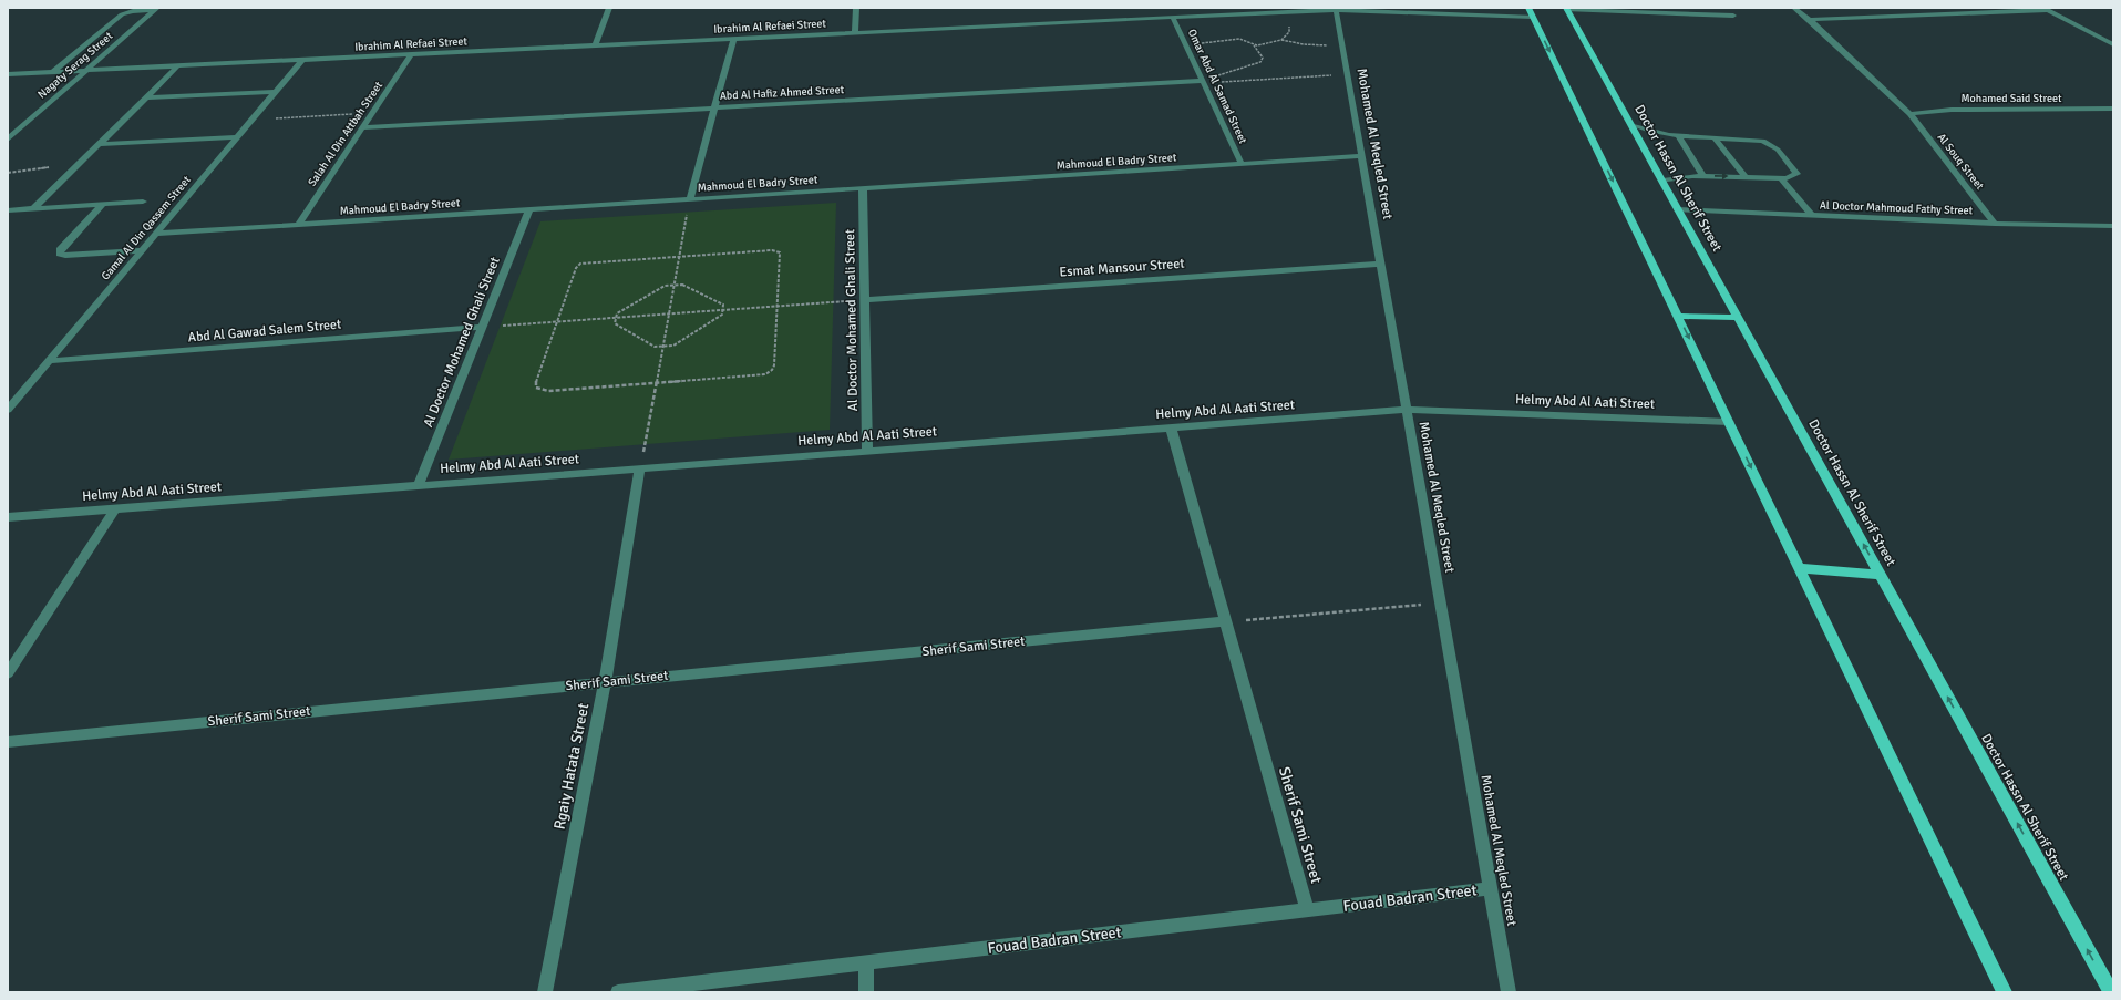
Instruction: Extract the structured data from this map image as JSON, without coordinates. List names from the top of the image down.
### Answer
{
  "streets": {
    "main road": ["Doctor Hassn Al Sherif Street"],
    "street": [
      "Ibrahim Al Refaei Street",
      "Nagaty Serag Street",
      "Omar Abd Al Samad Street",
      "Abd Al Hafiz Ahmed Street",
      "Mohamed Said Street",
      "Salah Al Din Attbah Street",
      "Mohamed Al Meqled Street",
      "Mahmoud El Badry Street",
      "Al Souq Street",
      "Al Doctor Mahmoud Fathy Street",
      "Gamal Al Din Qassem Street",
      "Esmat Mansour Street",
      "Al Doctor Mohamed Ghali Street",
      "Abd Al Gawad Salem Street",
      "Helmy Abd Al Aati Street",
      "Sherif Sami Street",
      "Rgaiy Hatata Street",
      "Fouad Badran Street"
    ]
  },
  "crossings": [
    ["Ibrahim Al Refaei Street", "Nagaty Serag Street"],
    ["Ibrahim Al Refaei Street", "Omar Abd Al Samad Street"],
    ["Ibrahim Al Refaei Street", "Salah Al Din Attbah Street"],
    ["Ibrahim Al Refaei Street", "Mohamed Al Meqled Street"],
    ["Ibrahim Al Refaei Street", "Gamal Al Din Qassem Street"],
    ["Omar Abd Al Samad Street", "Abd Al Hafiz Ahmed Street"],
    ["Omar Abd Al Samad Street", "Mahmoud El Badry Street"],
    ["Abd Al Hafiz Ahmed Street", "Salah Al Din Attbah Street"],
    ["Mohamed Said Street", "Al Souq Street"],
    ["Salah Al Din Attbah Street", "Mahmoud El Badry Street"],
    ["Mohamed Al Meqled Street", "Mahmoud El Badry Street"],
    ["Mohamed Al Meqled Street", "Esmat Mansour Street"],
    ["Mohamed Al Meqled Street", "Helmy Abd Al Aati Street"],
    ["Mohamed Al Meqled Street", "Fouad Badran Street"],
    ["Mahmoud El Badry Street", "Gamal Al Din Qassem Street"],
    ["Mahmoud El Badry Street", "Al Doctor Mohamed Ghali Street"],
    ["Al Souq Street", "Al Doctor Mahmoud Fathy Street"],
    ["Doctor Hassn Al Sherif Street", "Al Doctor Mahmoud Fathy Street"],
    ["Gamal Al Din Qassem Street", "Abd Al Gawad Salem Street"],
    ["Esmat Mansour Street", "Al Doctor Mohamed Ghali Street"],
    ["Al Doctor Mohamed Ghali Street", "Abd Al Gawad Salem Street"],
    ["Al Doctor Mohamed Ghali Street", "Helmy Abd Al Aati Street"],
    ["Helmy Abd Al Aati Street", "Sherif Sami Street"],
    ["Helmy Abd Al Aati Street", "Rgaiy Hatata Street"],
    ["Sherif Sami Street", "Rgaiy Hatata Street"],
    ["Sherif Sami Street", "Fouad Badran Street"]
  ]
}
